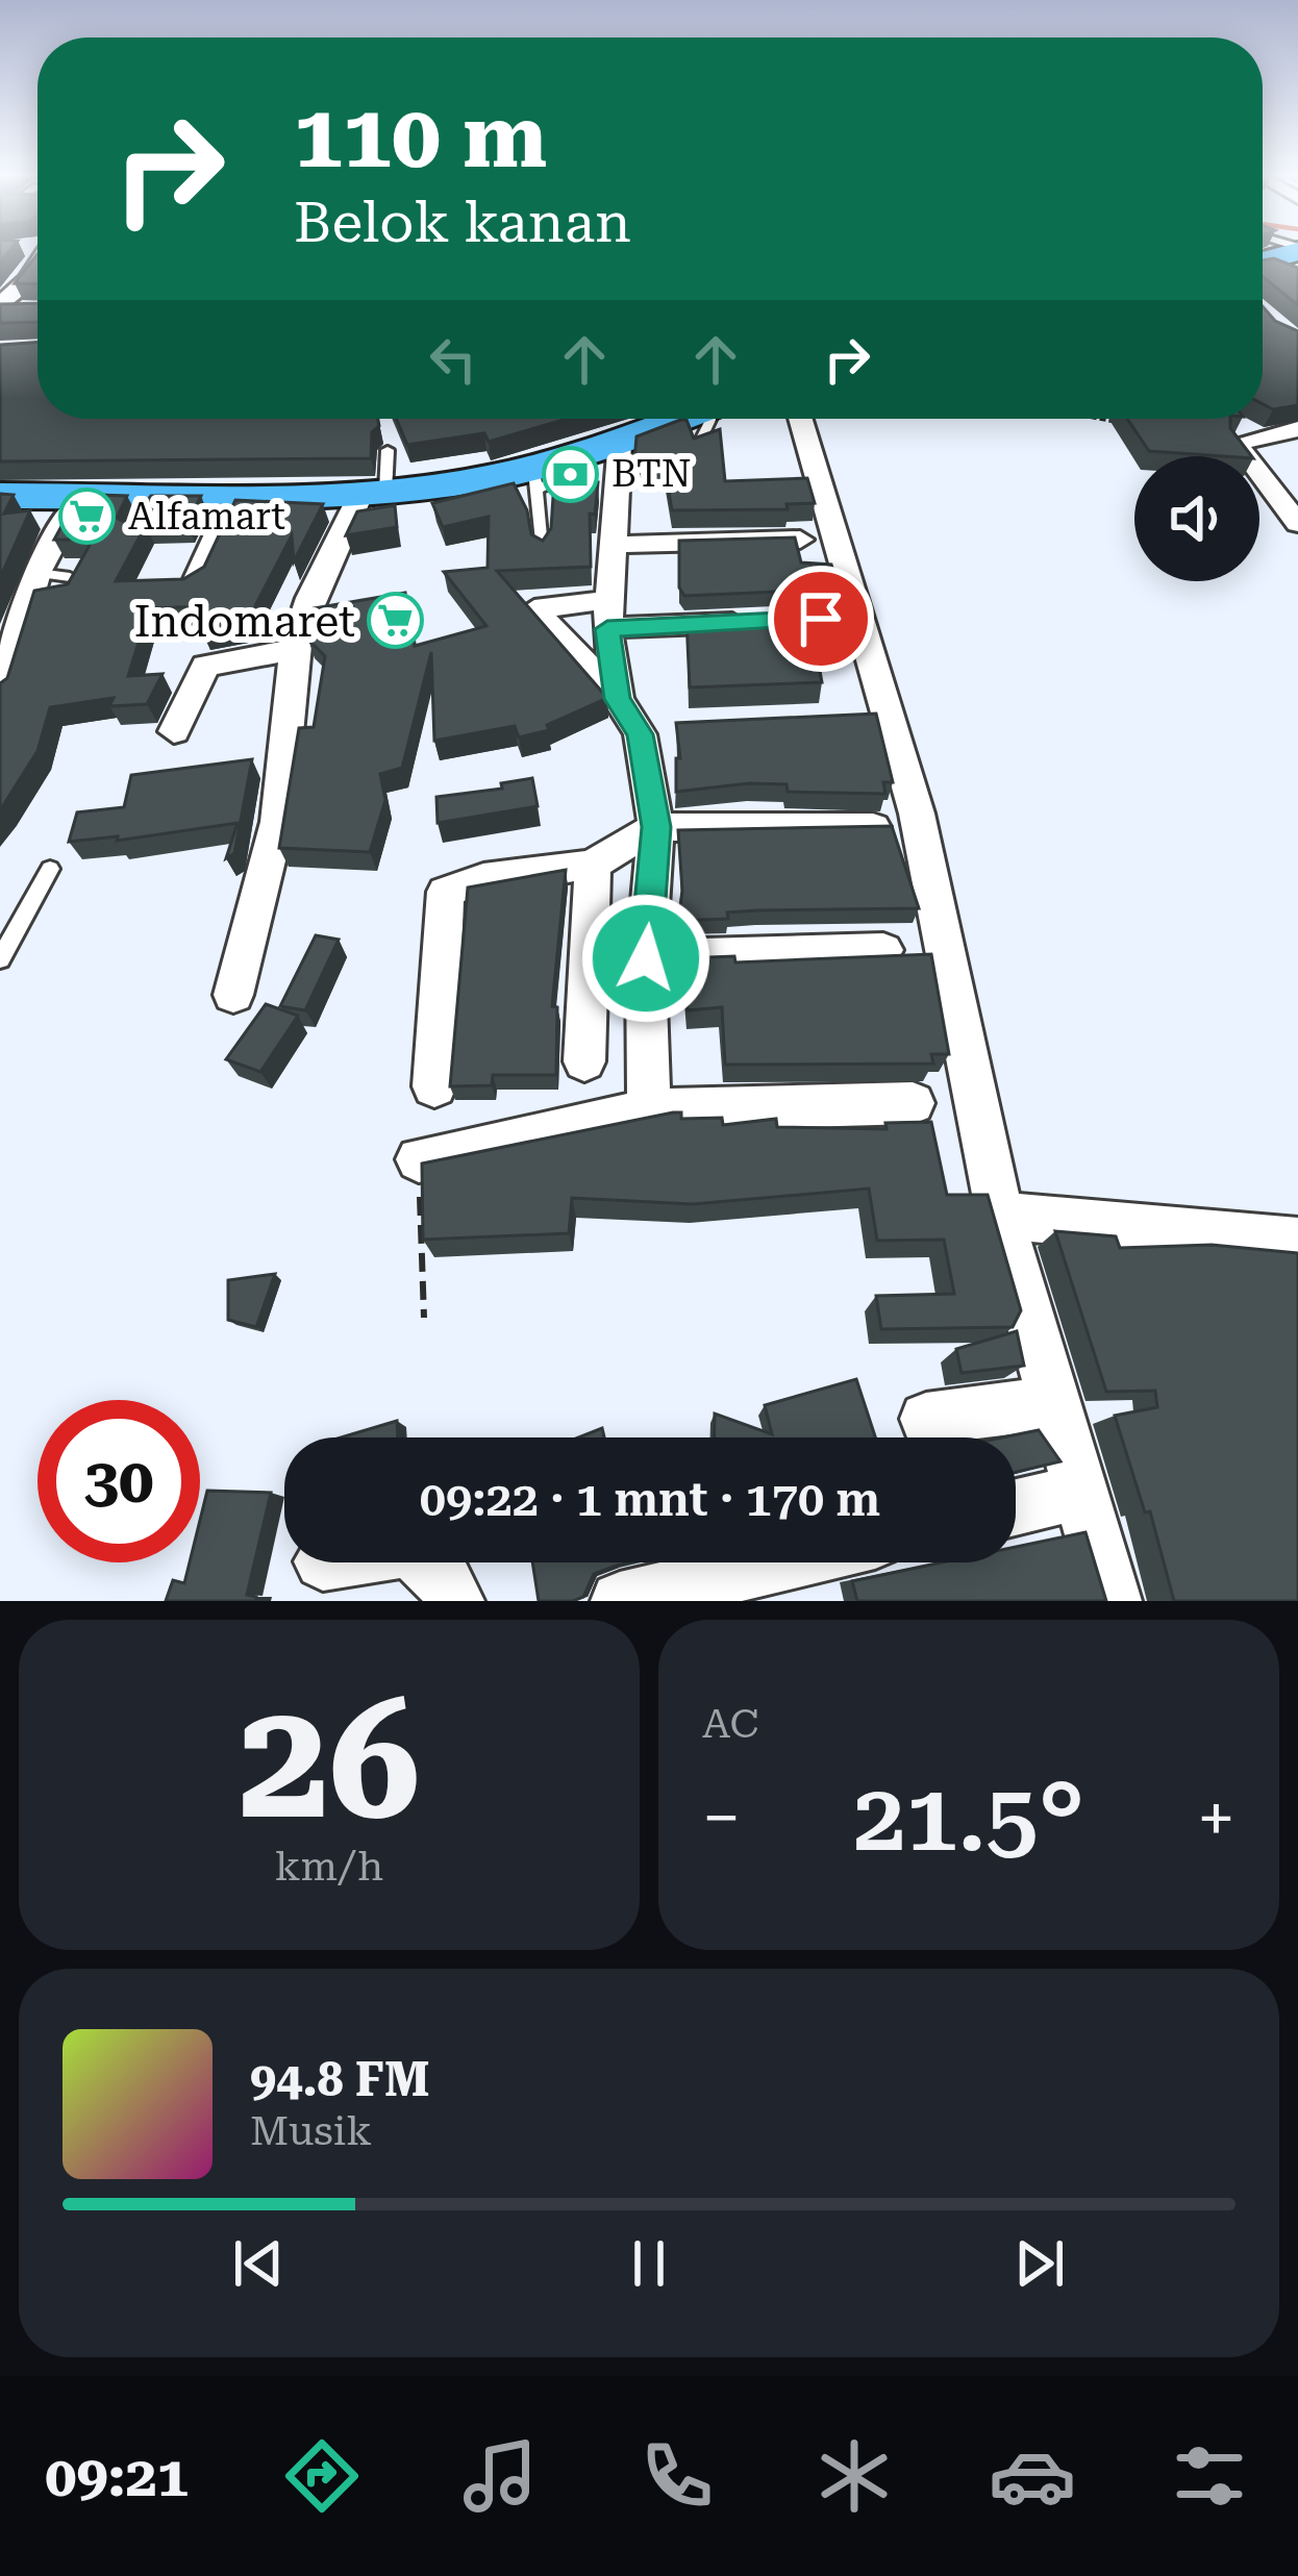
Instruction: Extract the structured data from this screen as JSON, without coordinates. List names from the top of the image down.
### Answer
{
  "places": {
    "bank": ["BTN"],
    "supermarket": ["Alfamart", "Indomaret"]
  },
  "page": {
    "turn": ["110 m", "Belok kanan"],
    "limit": "30",
    "trip": "09:22 · 1 mnt · 170 m",
    "tile": [
      ["26", "km/h"],
      "AC"
    ],
    "heat": ["−", "21.5°", "+"],
    "song": ["94.8 FM", "Musik"],
    "tabs": "09:21"
  }
}
